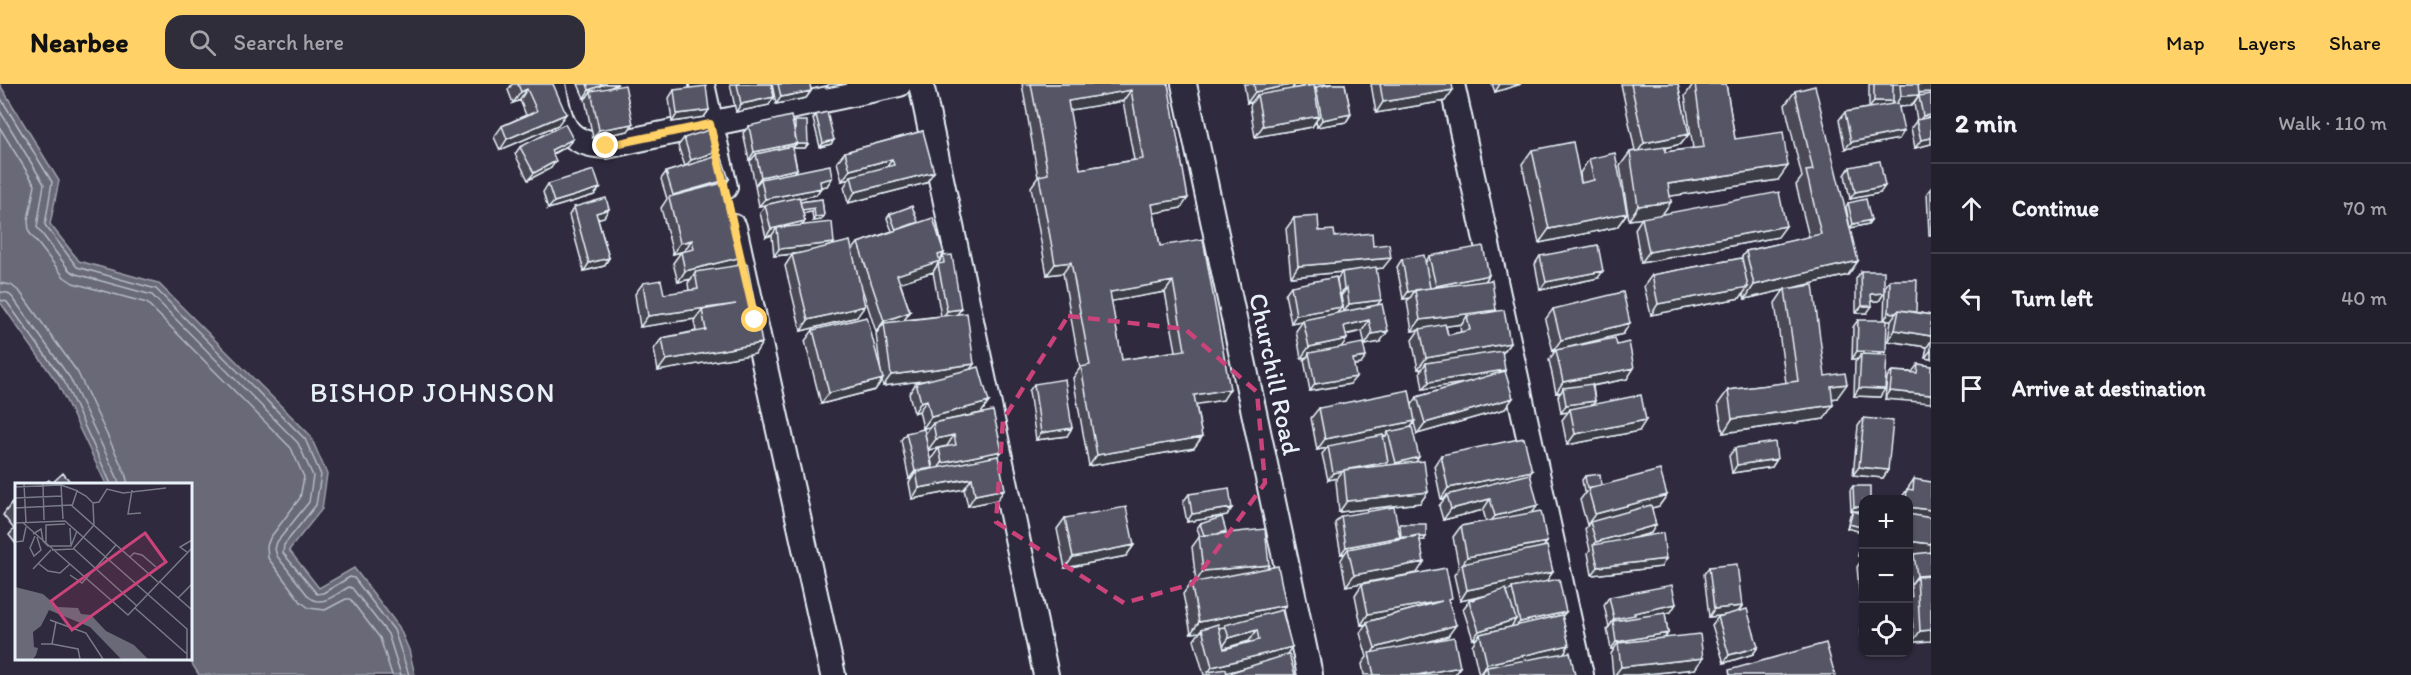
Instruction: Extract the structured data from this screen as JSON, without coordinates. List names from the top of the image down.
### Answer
{
  "streets": {
    "street": ["Churchill Road"]
  },
  "districts": ["BISHOP JOHNSON"],
  "page": {
    "header": "Nearbee",
    "search": "Search here",
    "nav": ["Map", "Layers", "Share"],
    "heading": ["2 min", "Walk · 110 m"],
    "list": [
      ["Continue", "70 m"],
      ["Turn left", "40 m"],
      "Arrive at destination"
    ],
    "map_buttons": ["+", "−"]
  }
}
